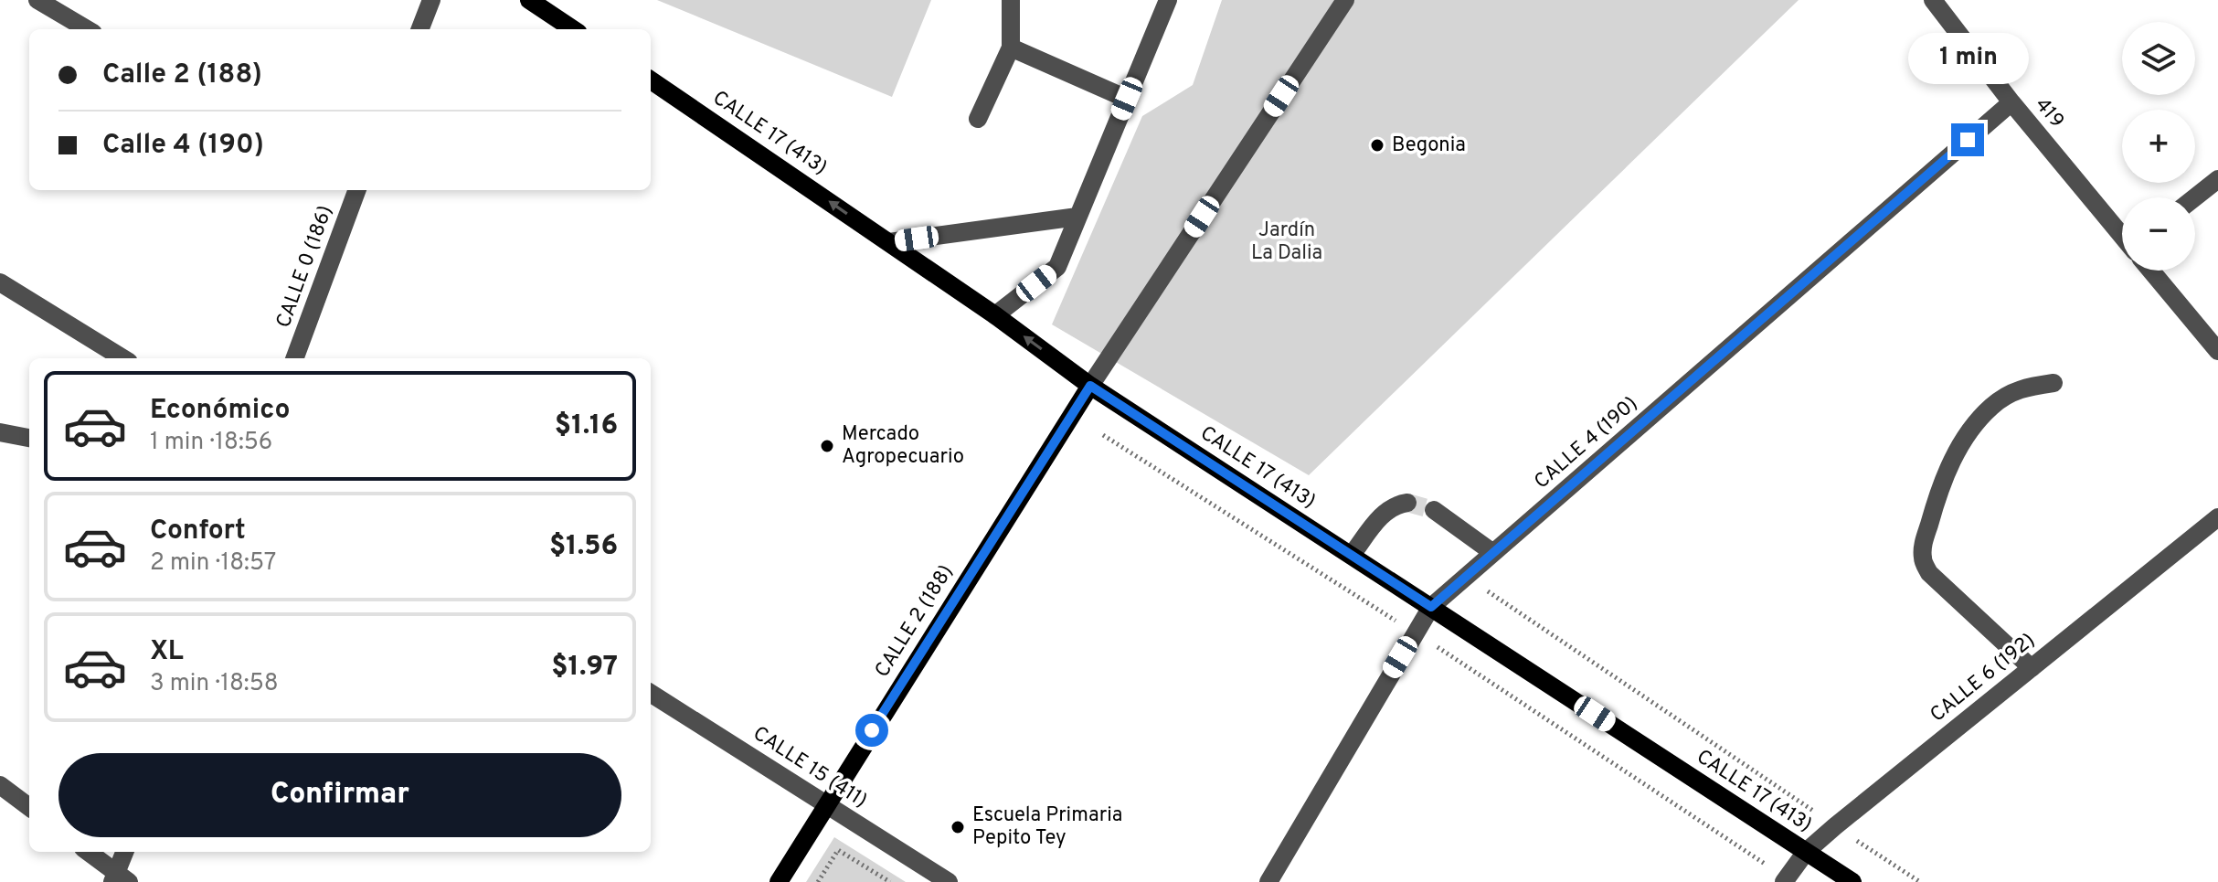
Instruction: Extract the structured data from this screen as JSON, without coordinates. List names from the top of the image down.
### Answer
{
  "streets": {
    "main road": ["CALLE 17 (413)", "CALLE 2 (188)"],
    "street": [
      "419",
      "CALLE 0 (186)",
      "CALLE 4 (190)",
      "CALLE 6 (192)",
      "CALLE 15 (411)"
    ]
  },
  "crossings": [
    ["419", "CALLE 4 (190)"],
    ["CALLE 17 (413)", "CALLE 4 (190)"],
    ["CALLE 17 (413)", "CALLE 2 (188)"],
    ["CALLE 17 (413)", "CALLE 6 (192)"],
    ["CALLE 2 (188)", "CALLE 15 (411)"]
  ],
  "parks": ["Jardín La Dalia"],
  "places": ["Begonia", "Mercado Agropecuario", "Escuela Primaria Pepito Tey"],
  "page": {
    "map_buttons": ["+", "−"],
    "banner": ["Calle 2 (188)", "Calle 4 (190)"],
    "bubble": "1 min",
    "list": [
      {
        "name": "Económico",
        "note": "1 min · 18:56",
        "value": "$1.16"
      },
      {
        "name": "Confort",
        "note": "2 min · 18:57",
        "value": "$1.56"
      },
      {
        "name": "XL",
        "note": "3 min · 18:58",
        "value": "$1.97"
      }
    ],
    "buttons": "Confirmar"
  }
}
